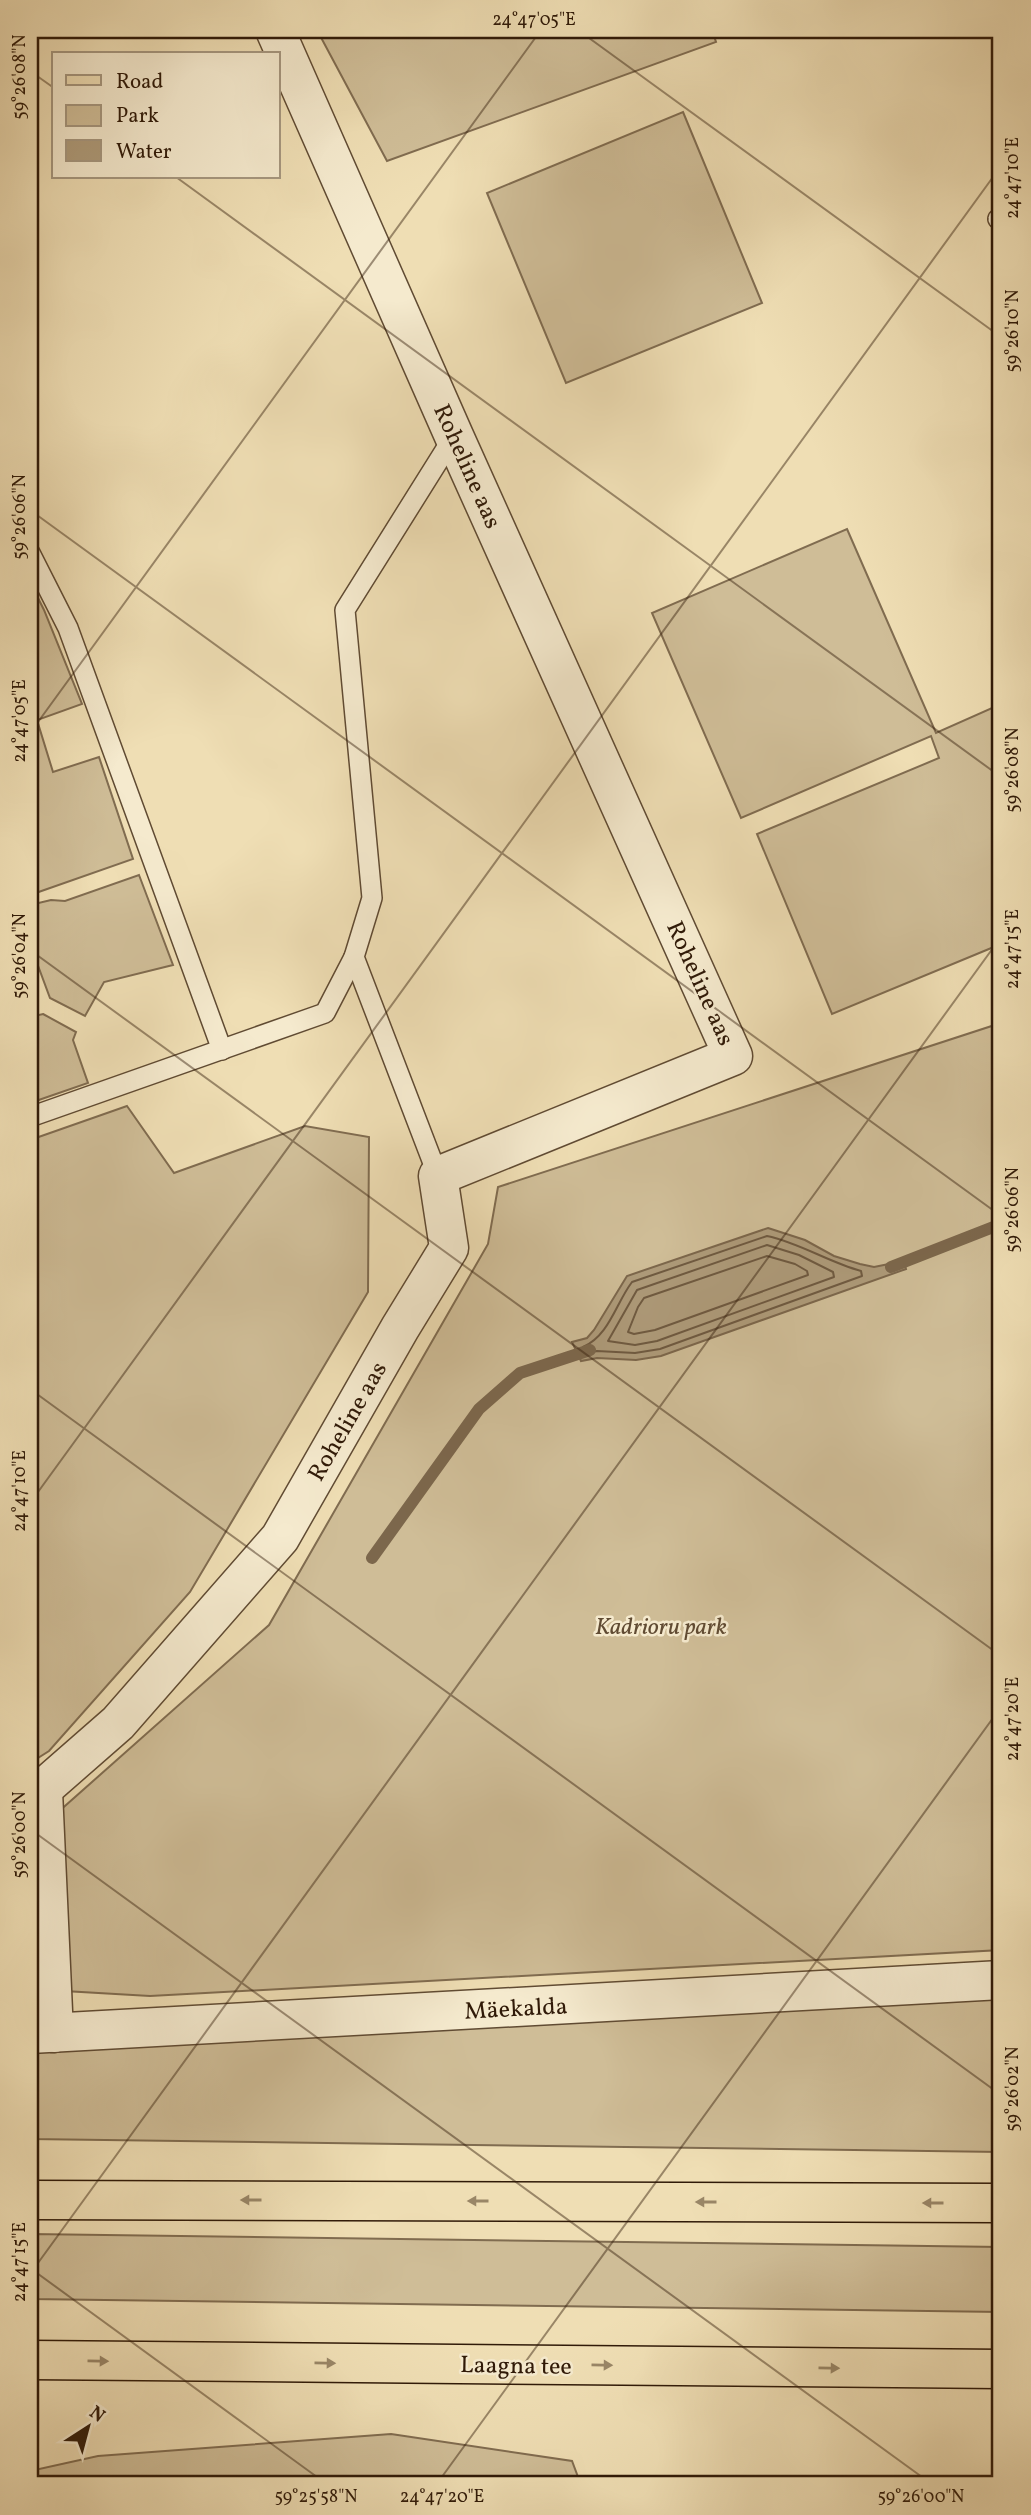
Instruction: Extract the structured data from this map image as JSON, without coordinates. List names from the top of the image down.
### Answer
{
  "streets": {
    "main road": ["Laagna tee"],
    "street": ["Roheline aas", "Mäekalda"]
  },
  "parks": ["Kadrioru park"],
  "legend": ["Road", "Park", "Water"],
  "north": "top right",
  "coordinates": [
    "24°47'05\"E",
    "59°26'08\"N",
    "24°47'10\"E",
    "59°26'10\"N",
    "59°26'06\"N",
    "24°47'15\"E",
    "59°26'04\"N",
    "24°47'20\"E",
    "59°26'00\"N",
    "59°26'02\"N",
    "59°25'58\"N"
  ]
}
